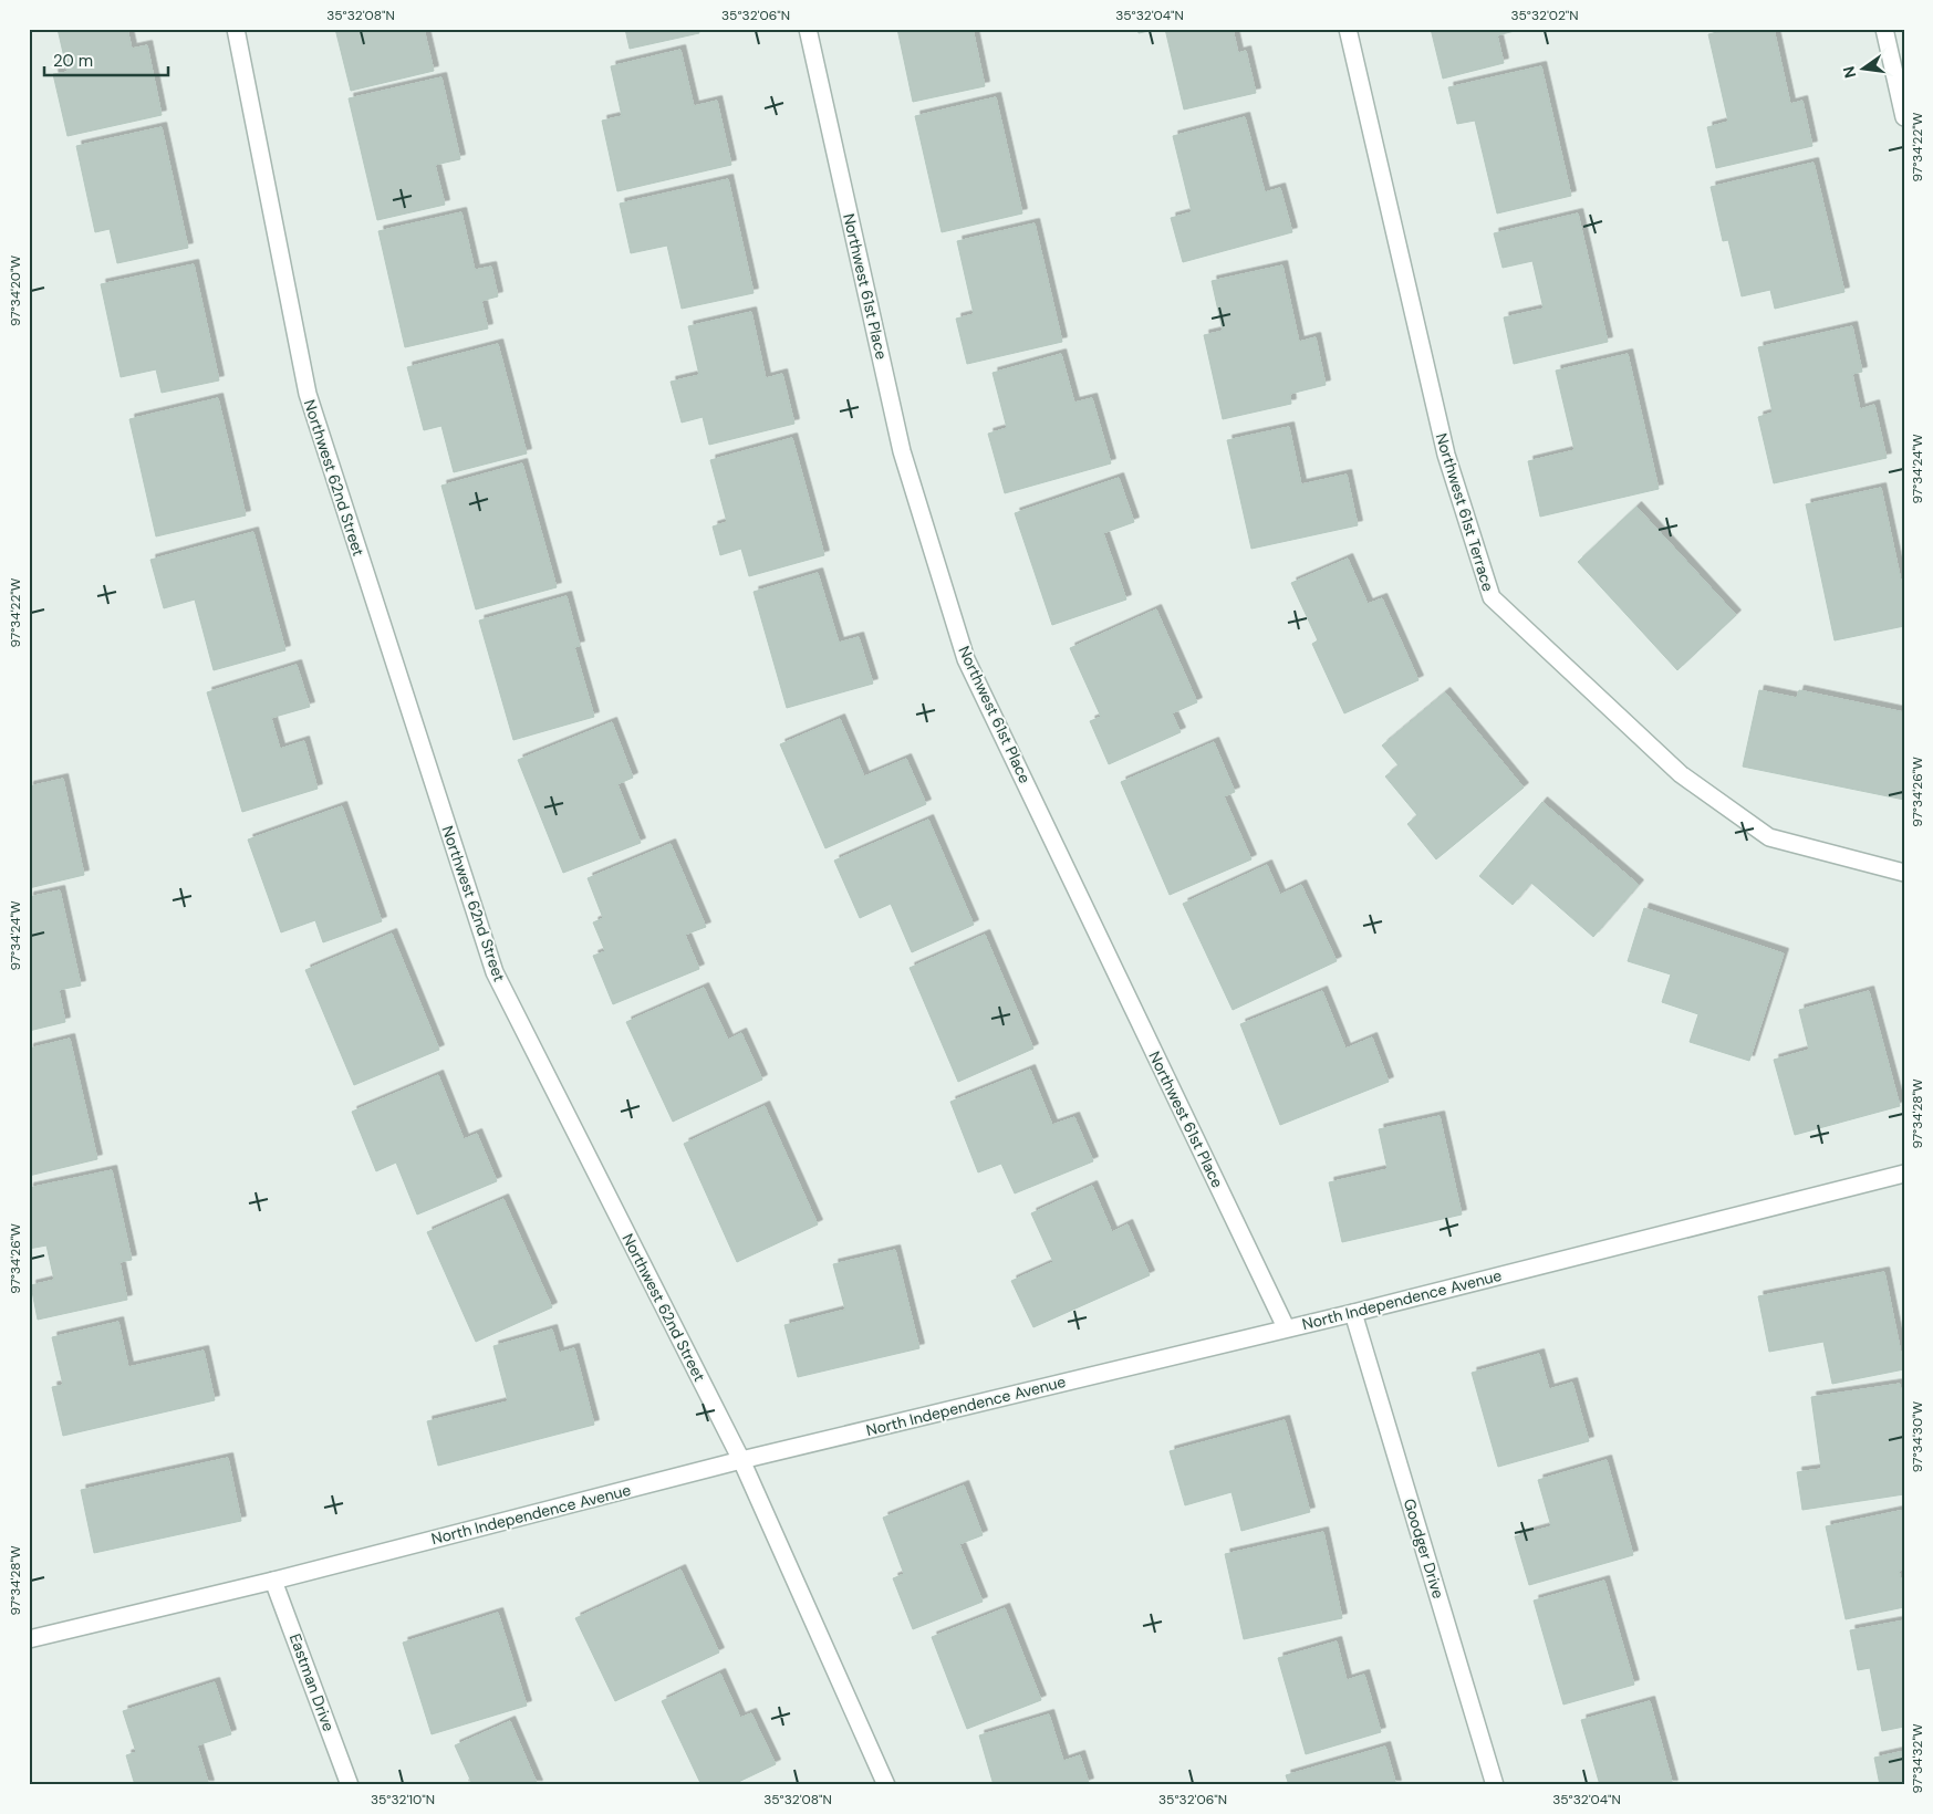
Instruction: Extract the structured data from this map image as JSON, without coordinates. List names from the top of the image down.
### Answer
{
  "streets": {
    "street": [
      "Northwest 61st Place",
      "Northwest 62nd Street",
      "Northwest 61st Terrace",
      "North Independence Avenue",
      "Goodger Drive",
      "Eastman Drive"
    ]
  },
  "crossings": [
    ["Northwest 61st Place", "North Independence Avenue"],
    ["Northwest 62nd Street", "North Independence Avenue"],
    ["North Independence Avenue", "Goodger Drive"],
    ["North Independence Avenue", "Eastman Drive"]
  ],
  "scale_bar": "20 m",
  "north": "left",
  "coordinates": [
    "35°32'08\"N",
    "35°32'06\"N",
    "35°32'04\"N",
    "35°32'02\"N",
    "97°34'22\"W",
    "97°34'20\"W",
    "97°34'24\"W",
    "97°34'26\"W",
    "97°34'28\"W",
    "97°34'30\"W",
    "97°34'32\"W",
    "35°32'10\"N"
  ]
}
